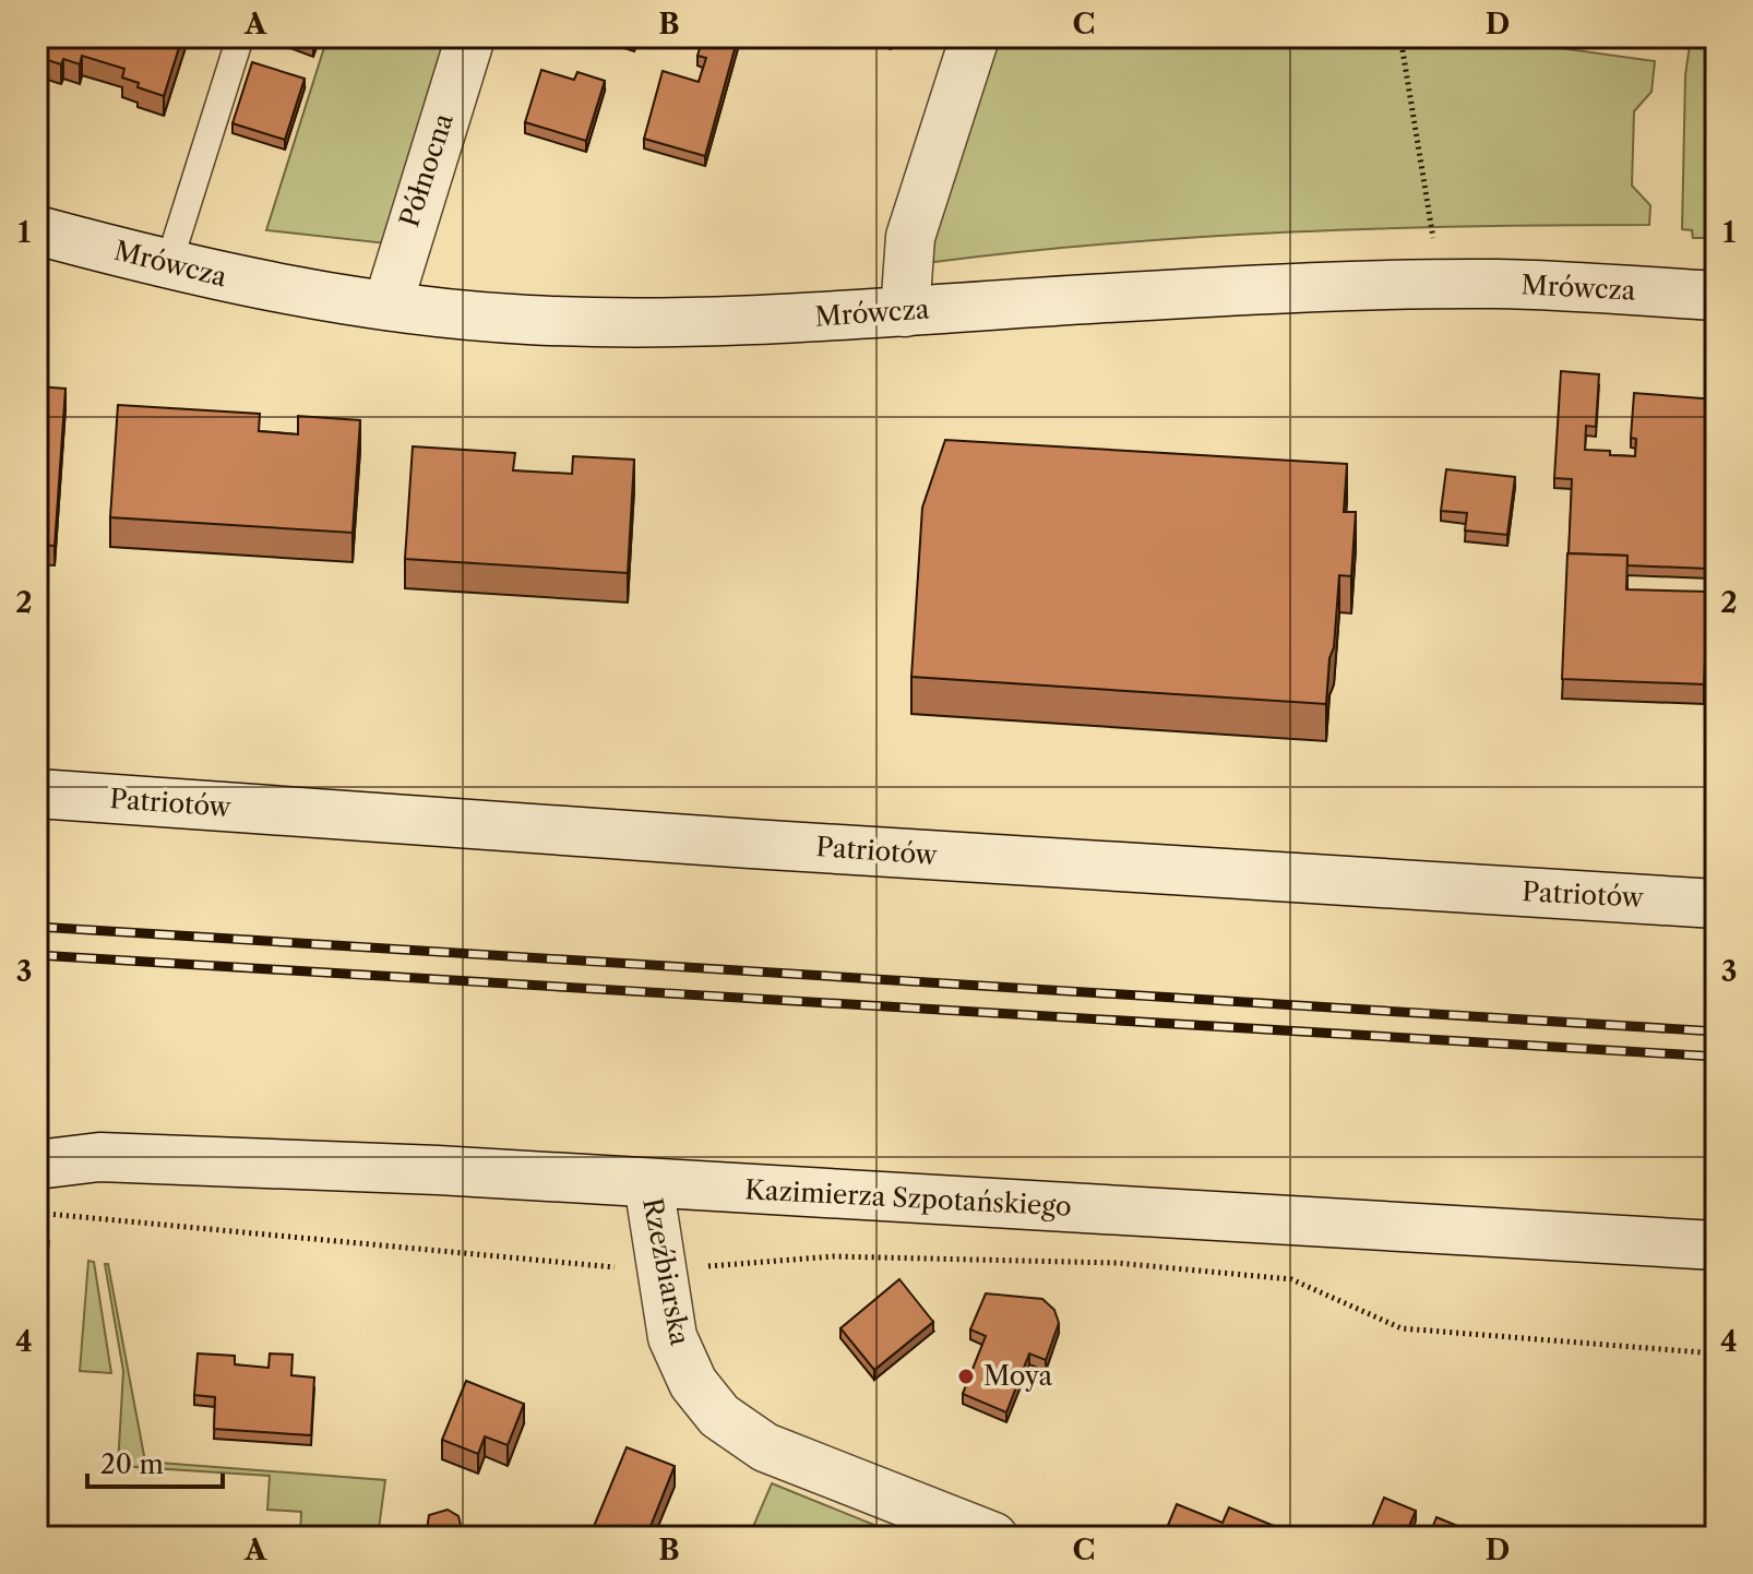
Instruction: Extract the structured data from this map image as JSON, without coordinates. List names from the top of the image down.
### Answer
{
  "streets": {
    "main road": [
      "Północna",
      "Mrówcza",
      "Patriotów",
      "Kazimierza Szpotańskiego",
      "Rzeźbiarska"
    ]
  },
  "crossings": [
    ["Północna", "Mrówcza"],
    ["Kazimierza Szpotańskiego", "Rzeźbiarska"]
  ],
  "places": ["Moya"],
  "scale_bar": "20 m",
  "grid": {
    "columns": [
      "A",
      "B",
      "C",
      "D"
    ],
    "rows": [
      "1",
      "2",
      "3",
      "4"
    ]
  }
}
